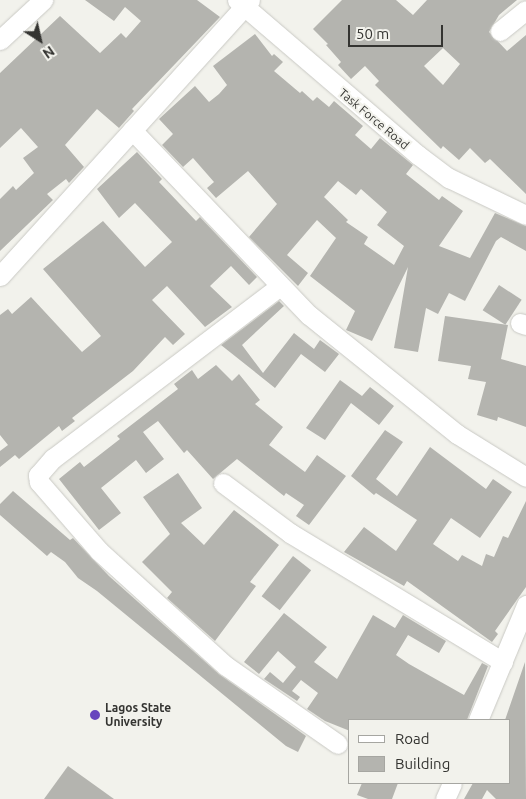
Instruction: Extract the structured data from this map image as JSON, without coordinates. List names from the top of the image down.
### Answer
{
  "streets": {
    "street": ["Task Force Road"]
  },
  "places": ["Lagos State University"],
  "legend": ["Road", "Building"],
  "scale_bar": "50 m",
  "north": "bottom right"
}
